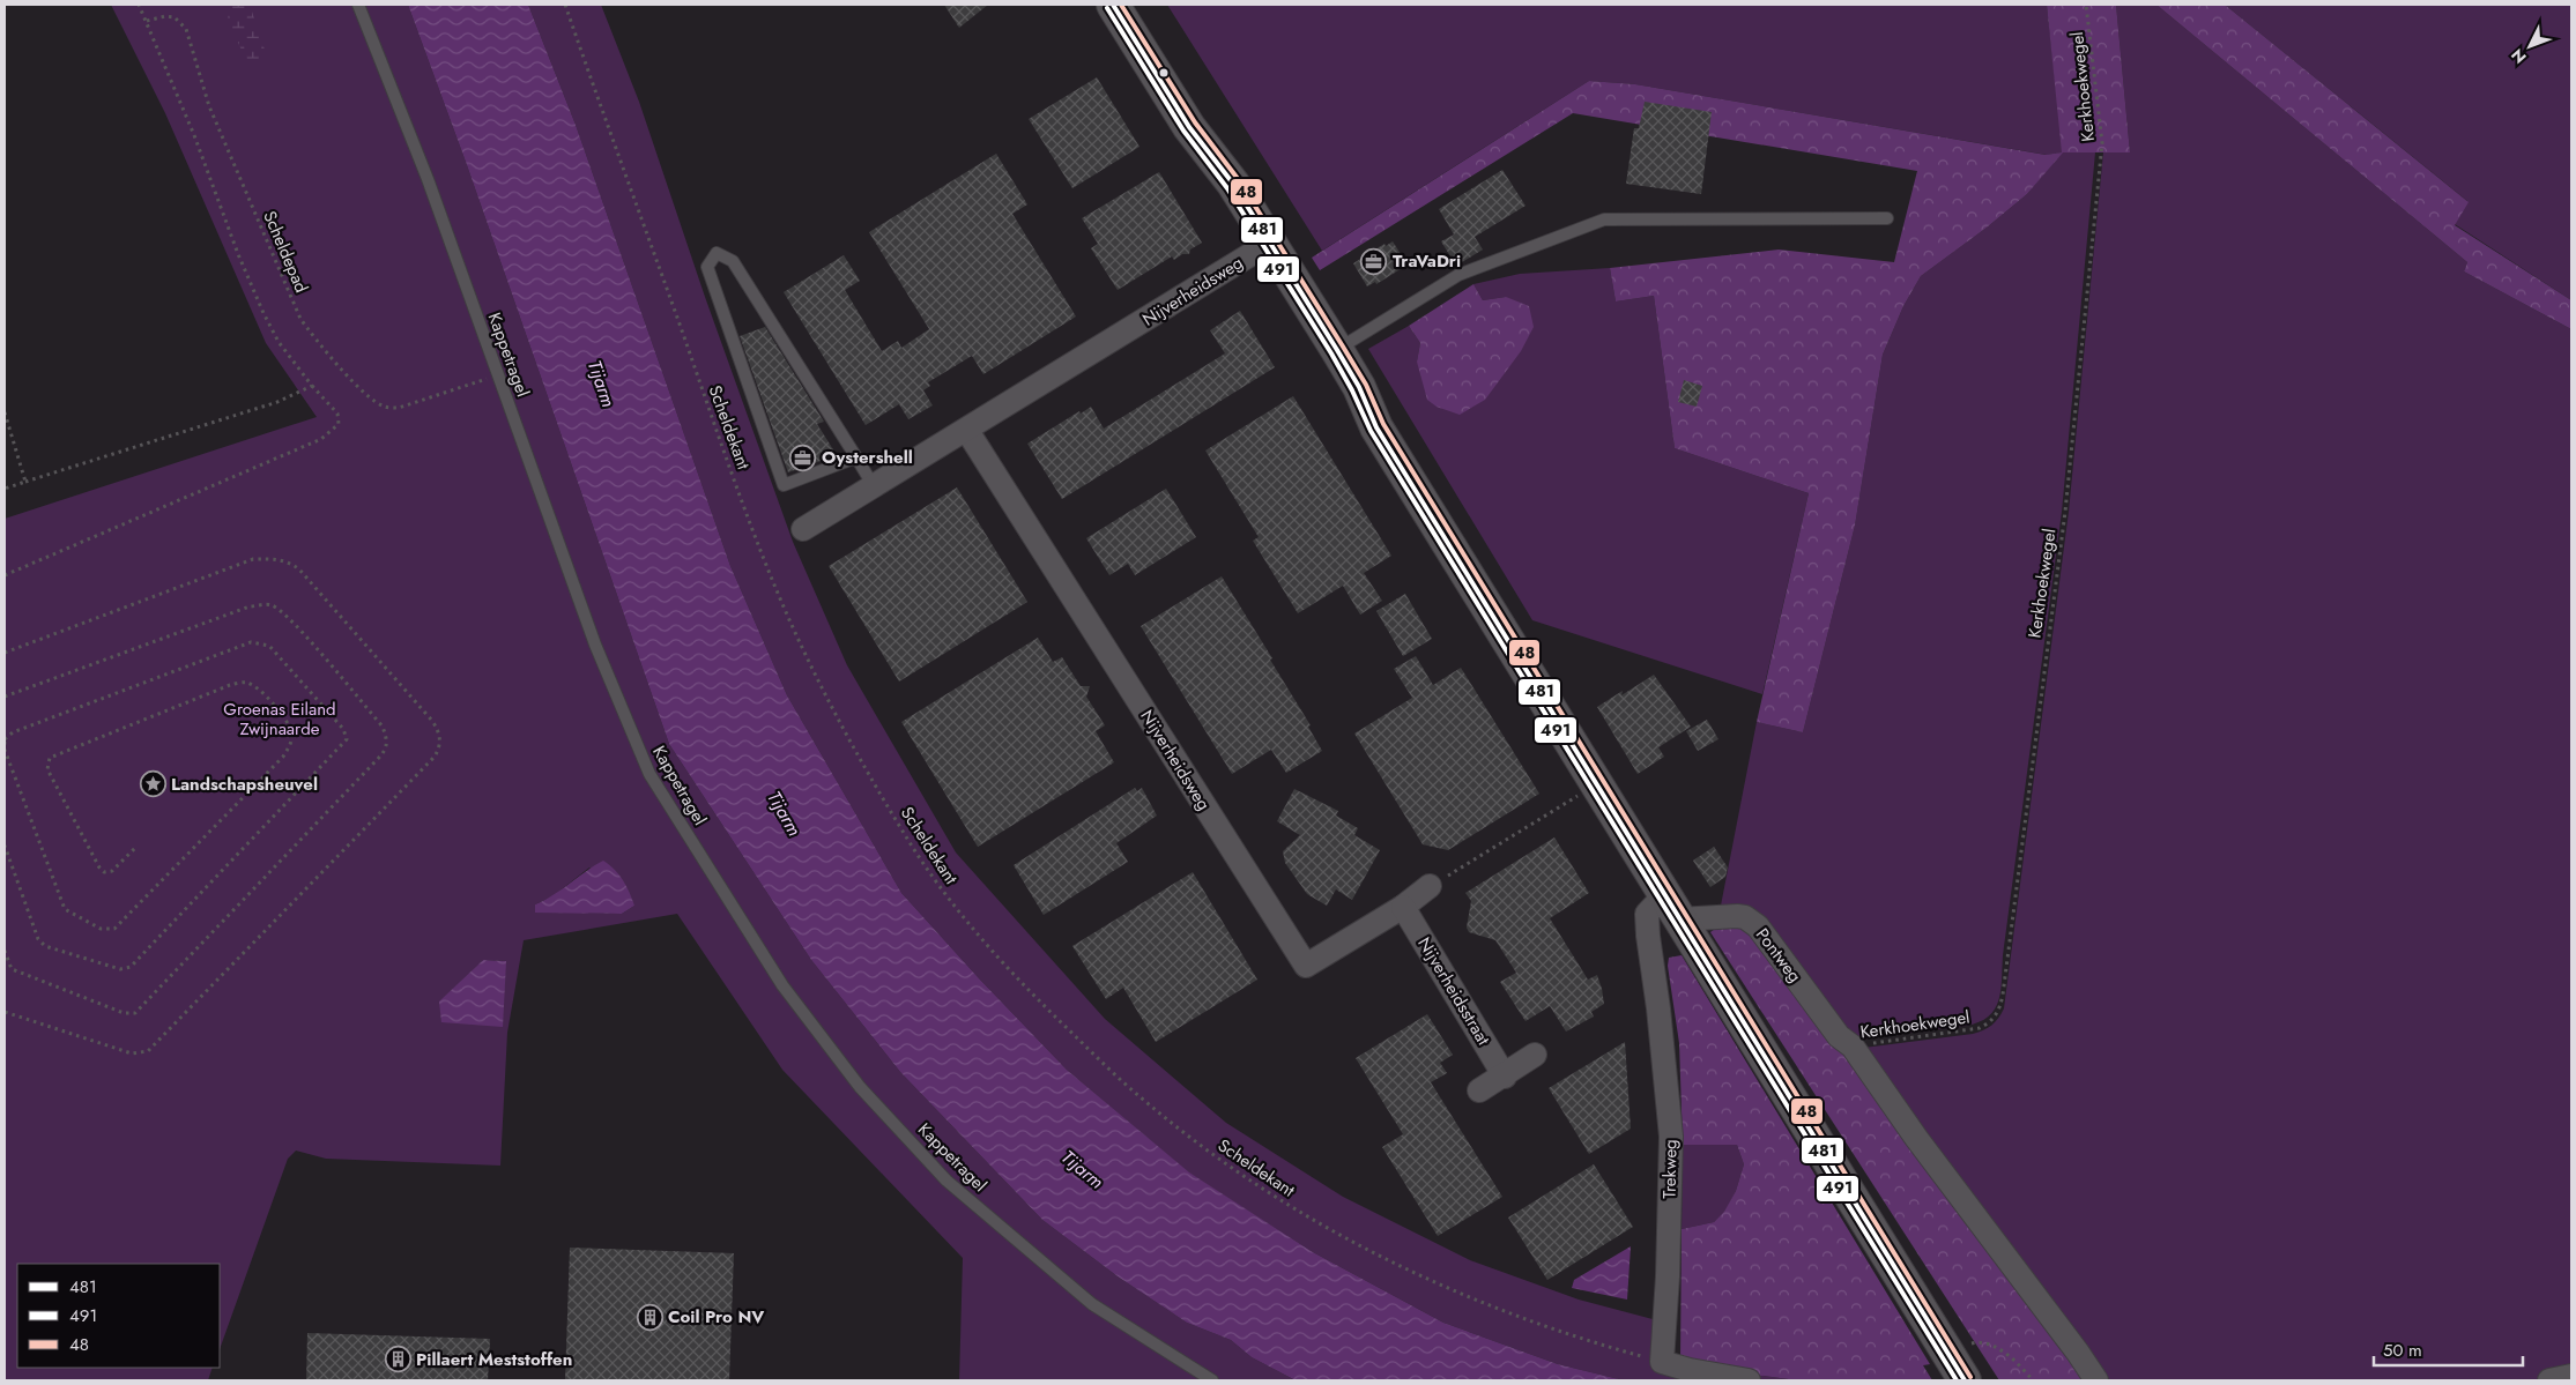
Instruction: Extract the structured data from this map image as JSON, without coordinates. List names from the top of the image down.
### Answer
{
  "streets": {
    "street": [
      "Nijverheidsweg",
      "Pontweg",
      "Nijverheidsstraat",
      "Trekweg"
    ],
    "lane": ["Kappetragel"],
    "path": ["Kerkhoekwegel", "Scheldepad", "Scheldekant"]
  },
  "crossings": [
    ["Kerkhoekwegel", "Pontweg"],
    ["Scheldepad", "Kappetragel"],
    ["Nijverheidsweg", "Nijverheidsstraat"],
    ["Scheldekant", "Trekweg"],
    ["Pontweg", "Trekweg"]
  ],
  "water": ["Tijarm"],
  "parks": ["Groenas Eiland Zwijnaarde"],
  "places": {
    "office": ["TraVaDri", "Oystershell"],
    "place": ["Landschapsheuvel"],
    "building": ["Coil Pro NV", "Pillaert Meststoffen"]
  },
  "lines": ["transit line 481", "transit line 48", "transit line 491"],
  "legend": ["481", "491", "48"],
  "scale_bar": "50 m",
  "north": "bottom left"
}
